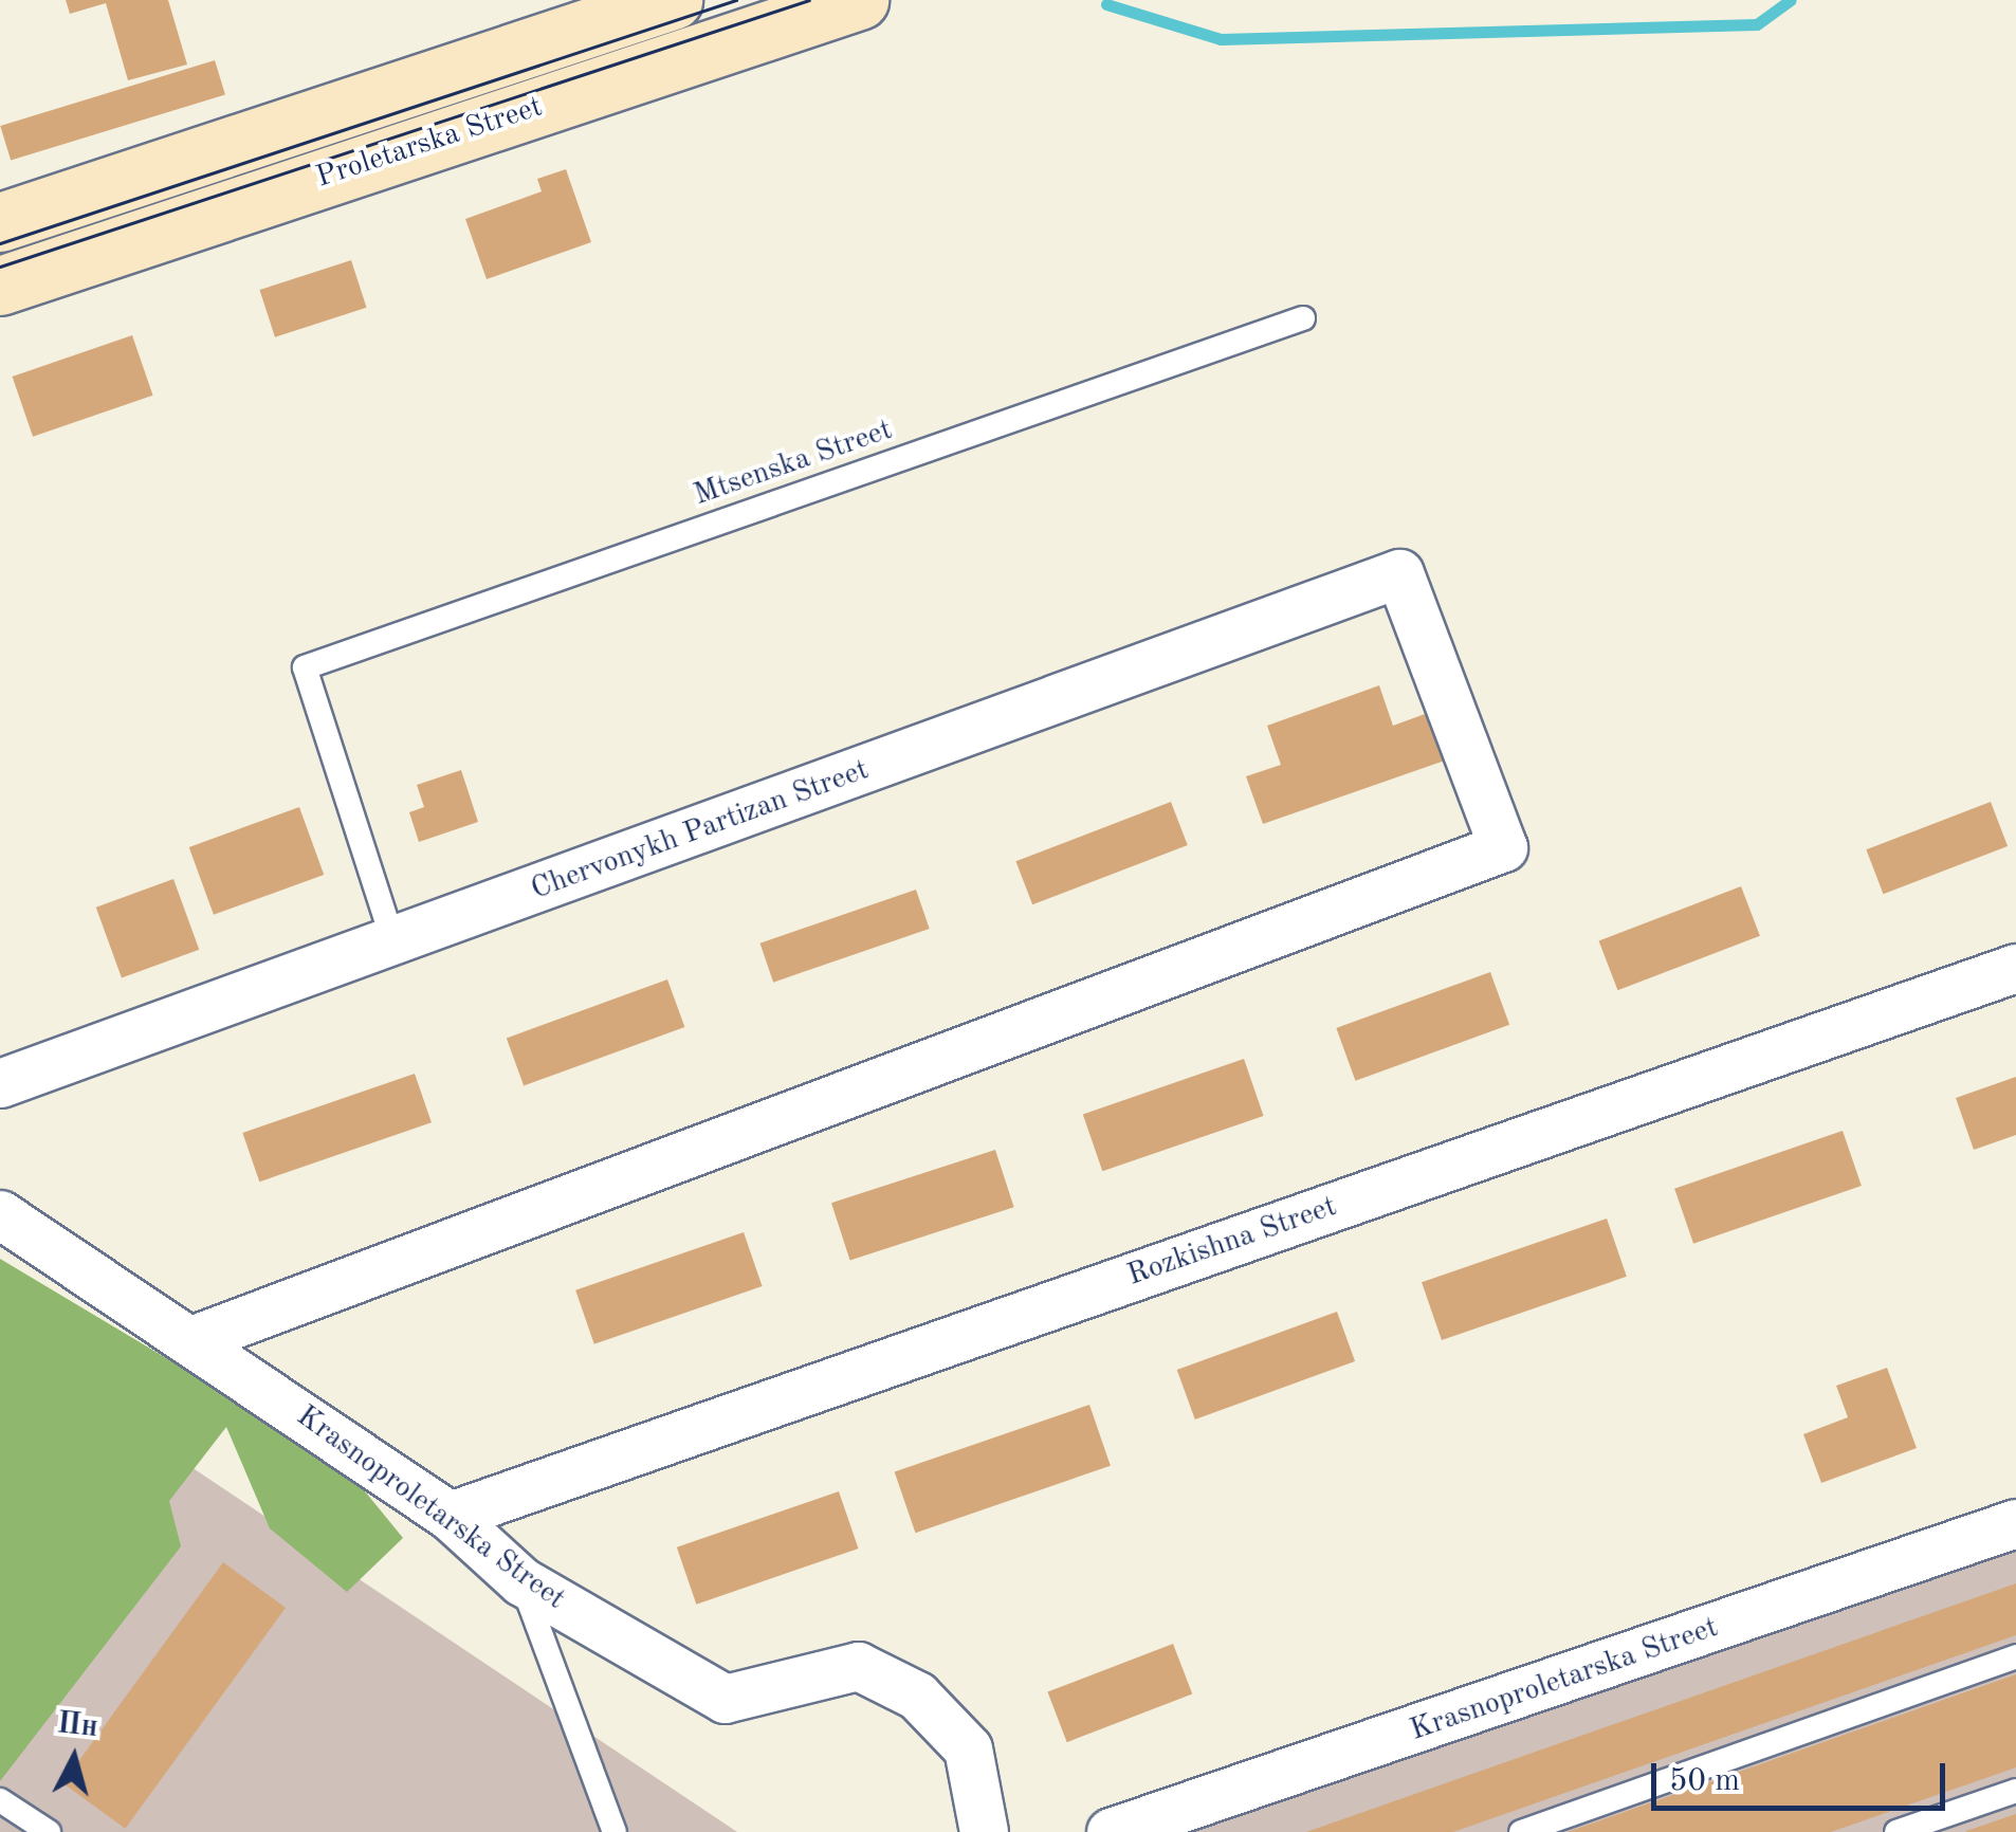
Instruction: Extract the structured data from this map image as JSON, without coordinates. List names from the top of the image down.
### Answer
{
  "streets": {
    "main road": ["Proletarska Street"],
    "street": ["Chervonykh Partizan Street", "Rozkishna Street", "Krasnoproletarska Street"],
    "lane": ["Mtsenska Street"]
  },
  "crossings": [
    ["Mtsenska Street", "Chervonykh Partizan Street"],
    ["Chervonykh Partizan Street", "Krasnoproletarska Street"],
    ["Rozkishna Street", "Krasnoproletarska Street"]
  ],
  "scale_bar": "50 m",
  "north": "top"
}
